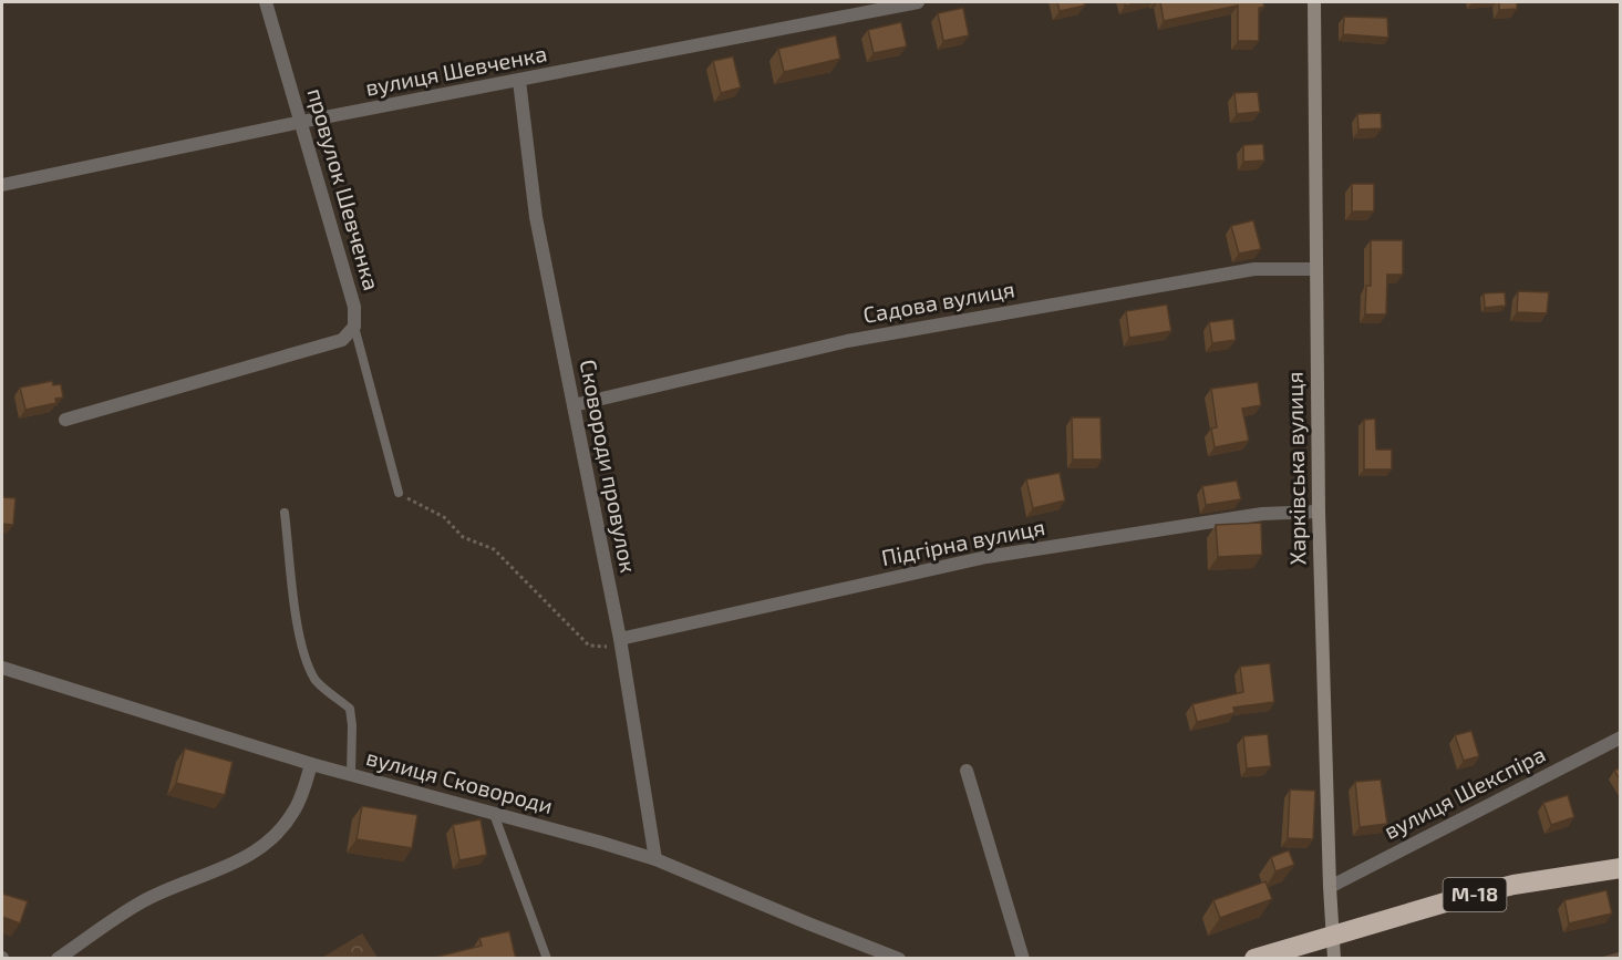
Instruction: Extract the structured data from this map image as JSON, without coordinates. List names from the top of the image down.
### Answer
{
  "streets": {
    "highway": ["М-18"],
    "main road": ["Харківська вулиця"],
    "street": [
      "вулиця Шевченка",
      "провулок Шевченка",
      "Садова вулиця",
      "Сковороди провулок",
      "Підгірна вулиця",
      "вулиця Сковороди",
      "вулиця Шекспіра"
    ]
  },
  "crossings": [
    ["вулиця Шевченка", "провулок Шевченка"],
    ["вулиця Шевченка", "Сковороди провулок"],
    ["Садова вулиця", "Сковороди провулок"],
    ["Садова вулиця", "Харківська вулиця"],
    ["Сковороди провулок", "Підгірна вулиця"],
    ["Сковороди провулок", "вулиця Сковороди"],
    ["Харківська вулиця", "Підгірна вулиця"],
    ["Харківська вулиця", "вулиця Шекспіра"],
    ["Харківська вулиця", "М-18"]
  ]
}
